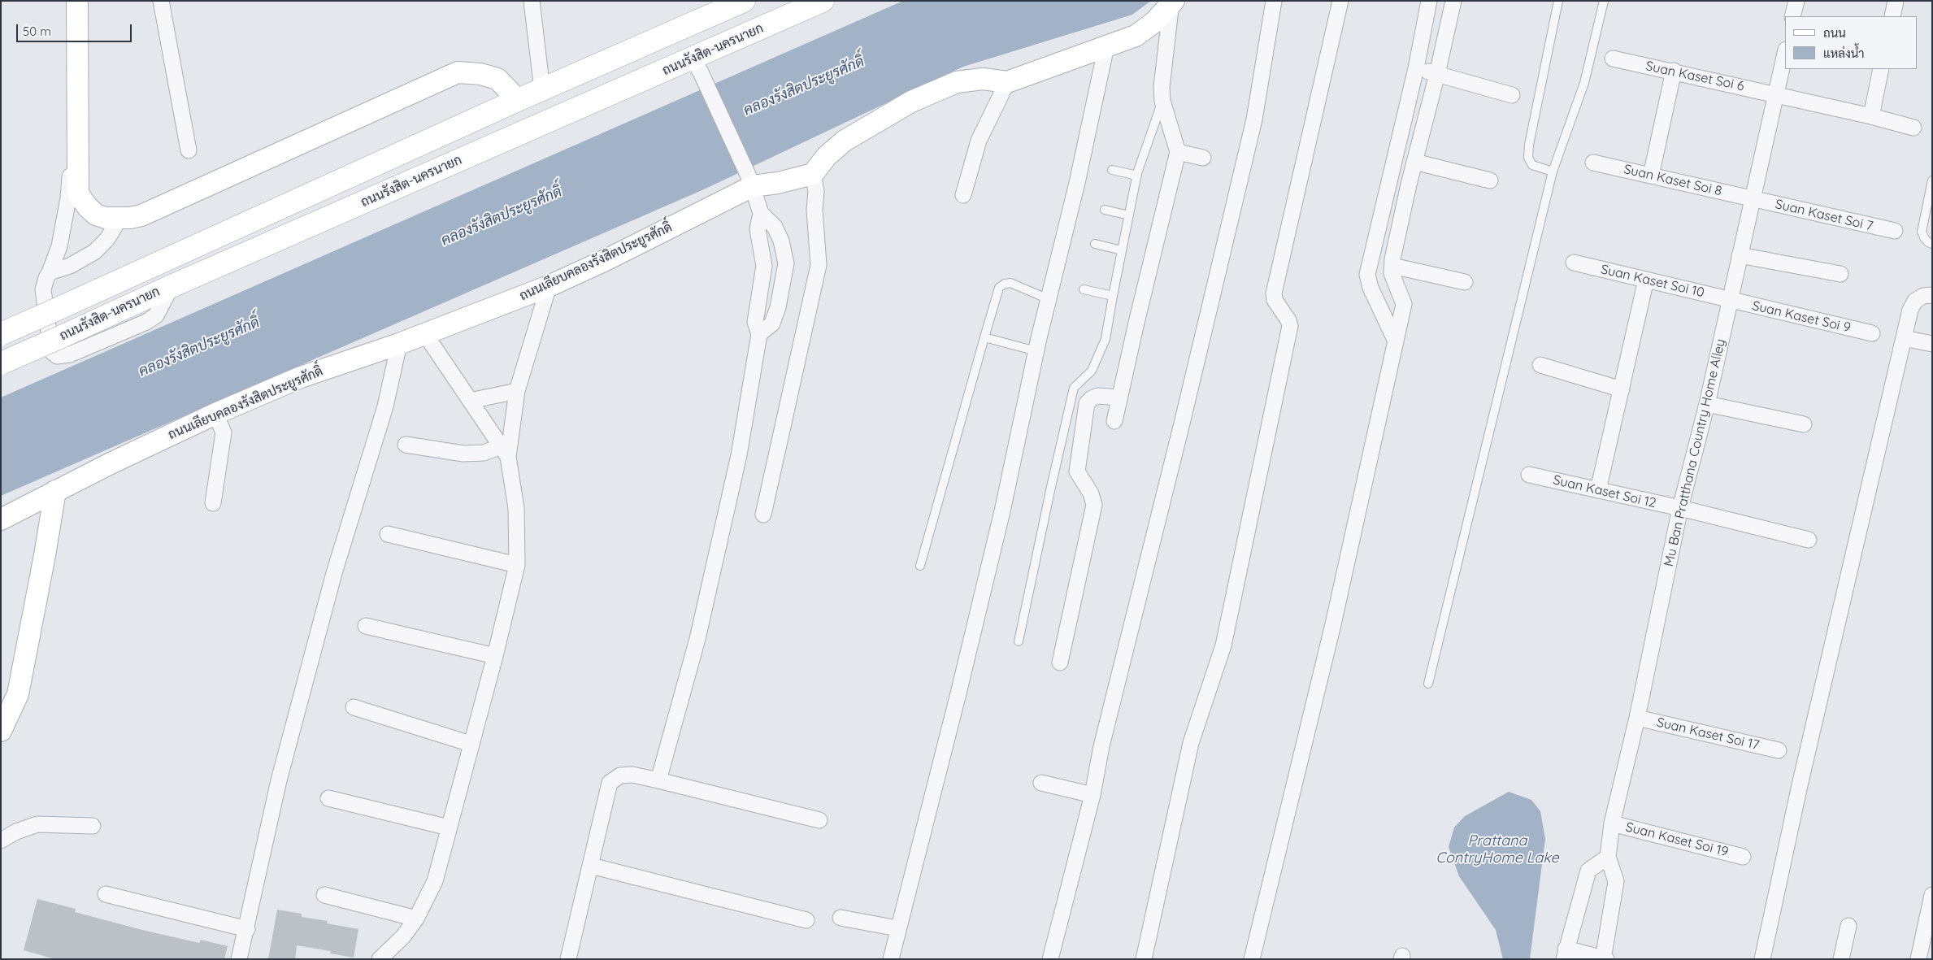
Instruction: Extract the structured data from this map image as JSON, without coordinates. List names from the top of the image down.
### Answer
{
  "streets": {
    "main road": ["ถนนรังสิต-นครนายก"],
    "street": [
      "Suan Kaset Soi 6",
      "Suan Kaset Soi 8",
      "Suan Kaset Soi 7",
      "ถนนเลียบคลองรังสิตประยูรศักดิ์",
      "Suan Kaset Soi 10",
      "Suan Kaset Soi 9",
      "Mu Ban Pratthana Country Home Alley",
      "Suan Kaset Soi 12",
      "Suan Kaset Soi 17",
      "Suan Kaset Soi 19"
    ]
  },
  "crossings": [
    ["Suan Kaset Soi 6", "Mu Ban Pratthana Country Home Alley"],
    ["Suan Kaset Soi 8", "Suan Kaset Soi 7"],
    ["Suan Kaset Soi 8", "Mu Ban Pratthana Country Home Alley"],
    ["Suan Kaset Soi 7", "Mu Ban Pratthana Country Home Alley"],
    ["Suan Kaset Soi 10", "Suan Kaset Soi 9"],
    ["Suan Kaset Soi 10", "Mu Ban Pratthana Country Home Alley"],
    ["Suan Kaset Soi 9", "Mu Ban Pratthana Country Home Alley"],
    ["Mu Ban Pratthana Country Home Alley", "Suan Kaset Soi 12"],
    ["Mu Ban Pratthana Country Home Alley", "Suan Kaset Soi 17"],
    ["Mu Ban Pratthana Country Home Alley", "Suan Kaset Soi 19"]
  ],
  "water": ["คลองรังสิตประยูรศักดิ์", "Prattana ContryHome Lake"],
  "legend": ["ถนน", "แหล่งน้ำ"],
  "scale_bar": "50 m"
}
